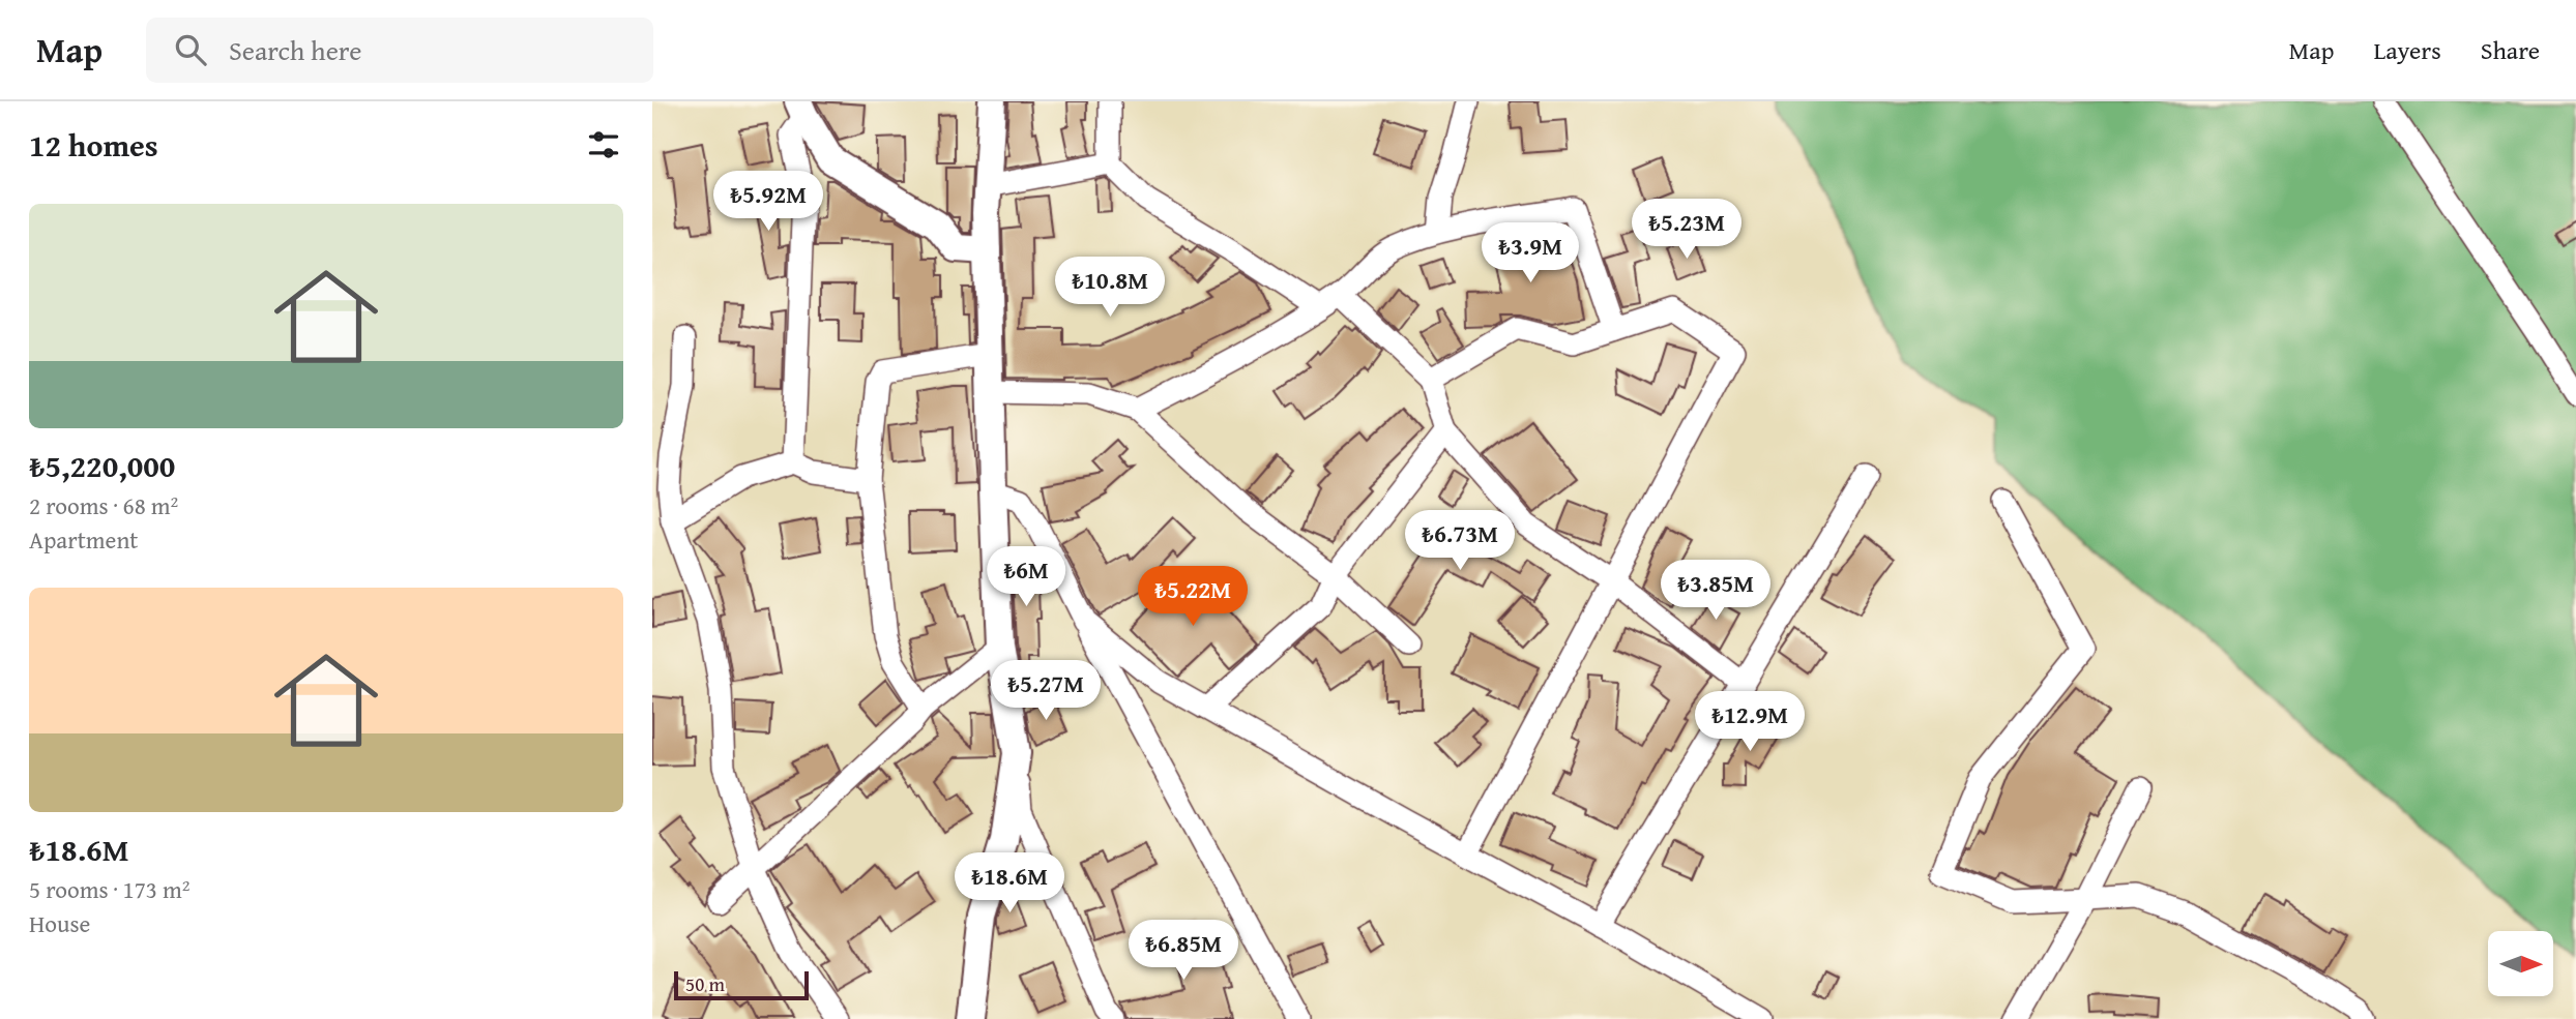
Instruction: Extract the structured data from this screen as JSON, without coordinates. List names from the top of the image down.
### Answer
{
  "scale_bar": "50 m",
  "north": "right",
  "page": {
    "header": "Map",
    "search": "Search here",
    "nav": ["Map", "Layers", "Share"],
    "heading": "12 homes",
    "price": [
      "₺5.92M",
      "₺5.23M",
      "₺3.9M",
      "₺10.8M",
      "₺6.73M",
      "₺6M",
      "₺3.85M",
      "₺5.22M",
      "₺5.27M",
      "₺12.9M",
      "₺18.6M",
      "₺6.85M"
    ],
    "list": [
      {
        "name": "₺5,220,000",
        "note": "2 rooms · 68 m² · Apartment"
      },
      {
        "name": "₺18.6M",
        "note": "5 rooms · 173 m² · House"
      }
    ],
    "scale": "50 m"
  }
}
